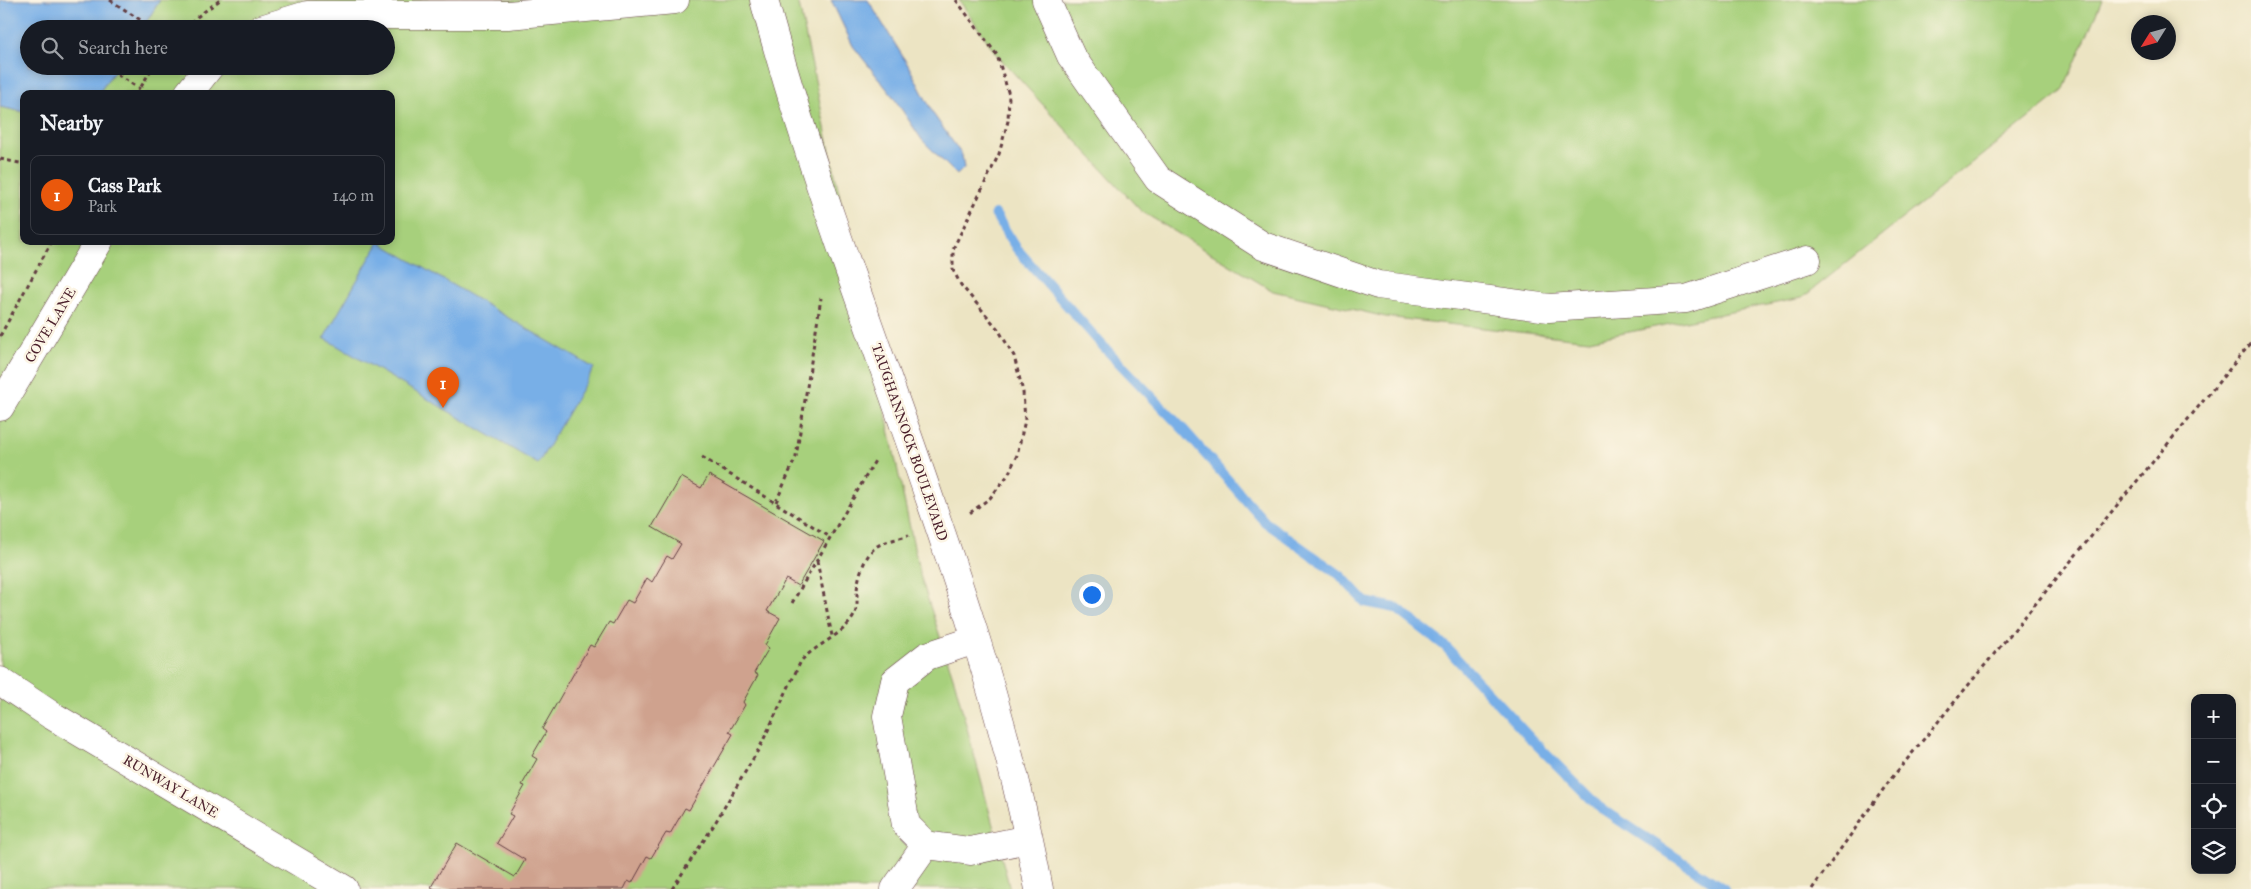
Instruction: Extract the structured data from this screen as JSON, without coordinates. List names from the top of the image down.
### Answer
{
  "streets": {
    "street": ["COVE LANE", "TAUGHANNOCK BOULEVARD", "RUNWAY LANE"]
  },
  "north": "bottom left",
  "page": {
    "search": "Search here",
    "heading": "Nearby",
    "list": [
      {
        "mark": "1",
        "name": "Cass Park",
        "note": "Park",
        "value": "140 m"
      }
    ],
    "pins": "1",
    "map_buttons": ["+", "−"]
  }
}
